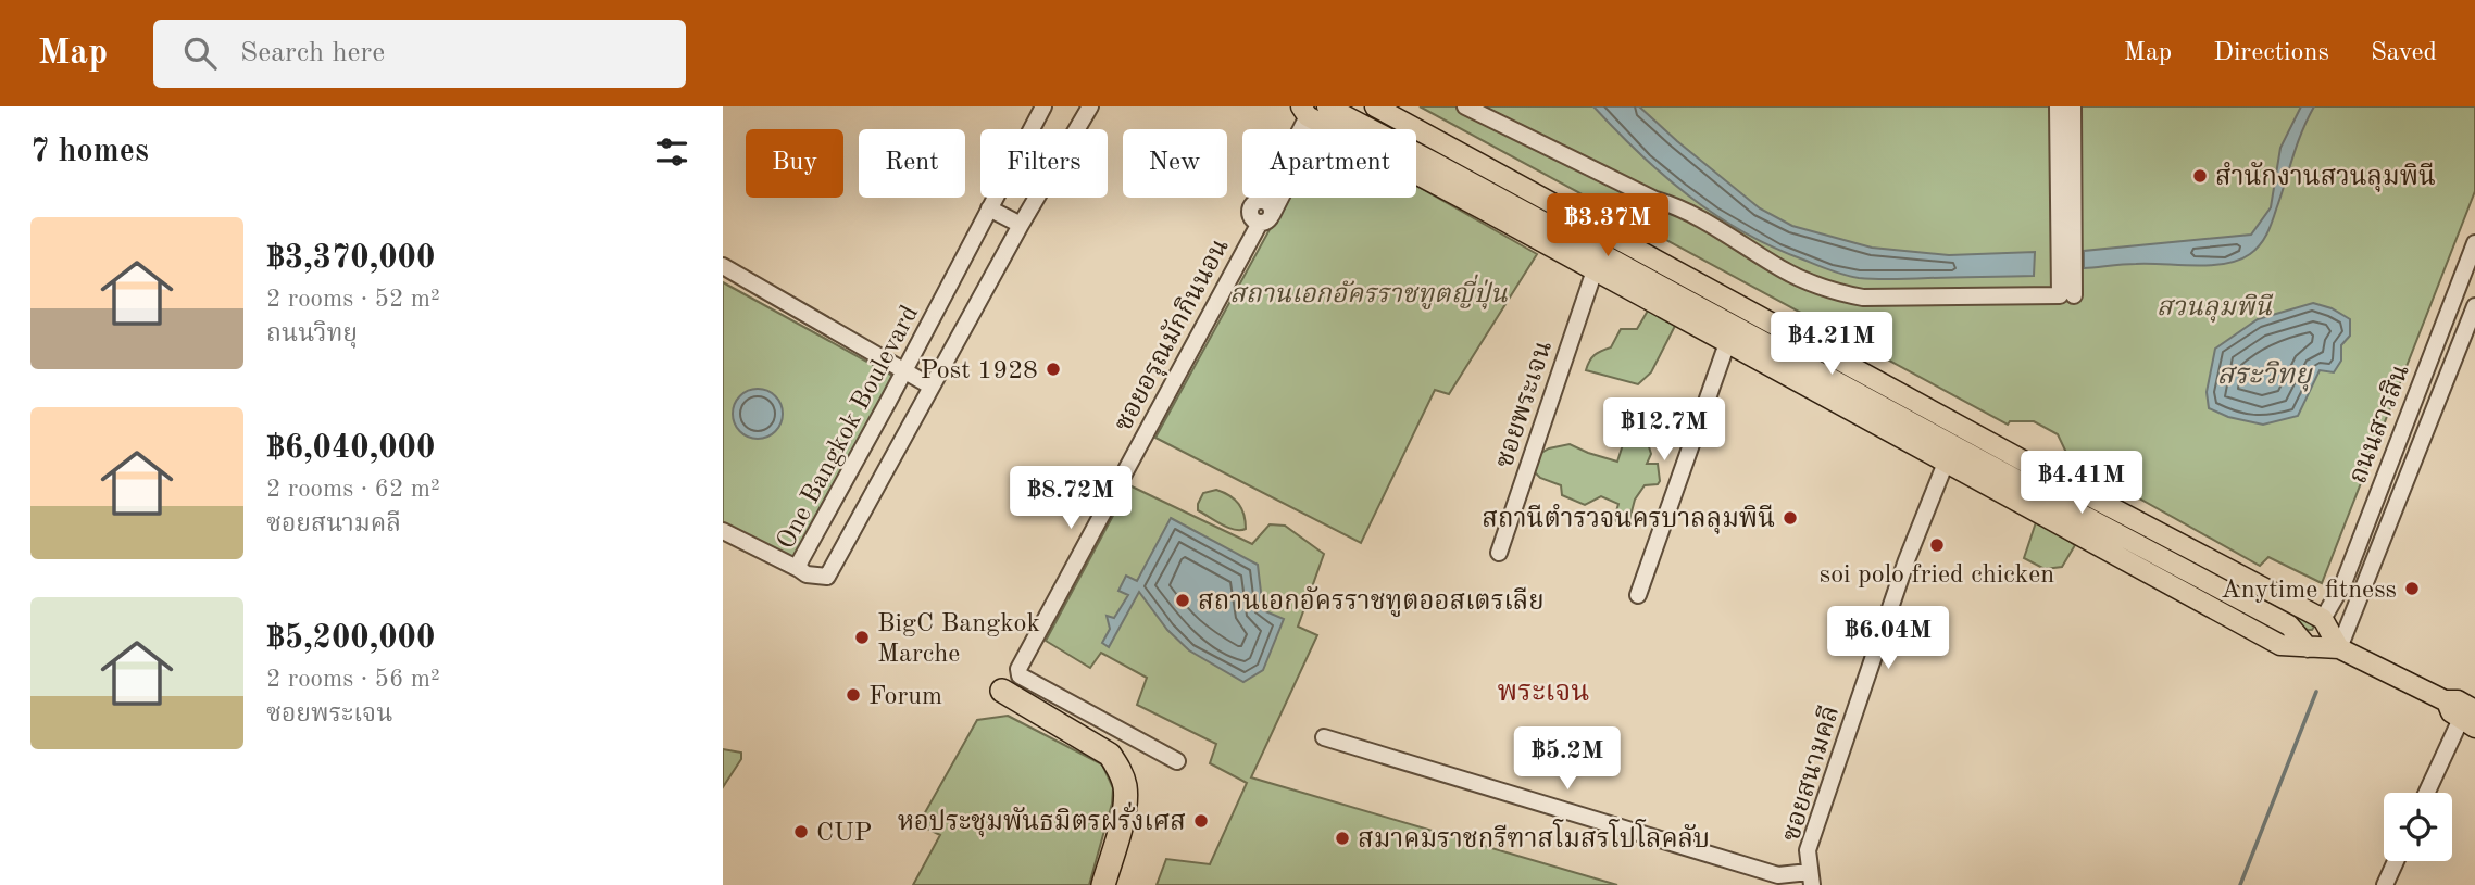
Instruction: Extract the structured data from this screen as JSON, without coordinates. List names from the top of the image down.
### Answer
{
  "streets": {
    "street": [
      "ซอยอรุณมักกินนอน",
      "ซอยพระเจน",
      "ถนนสารสิน",
      "One Bangkok Boulevard",
      "ซอยสนามคลี"
    ]
  },
  "districts": ["พระเจน"],
  "water": ["สระวิทยุ"],
  "parks": ["สถานเอกอัครราชทูตญี่ปุ่น", "สวนลุมพินี"],
  "places": [
    "สำนักงานสวนลุมพินี",
    "Post 1928",
    "สถานีตำรวจนครบาลลุมพินี",
    "soi polo fried chicken",
    "Anytime fitness",
    "สถานเอกอัครราชทูตออสเตรเลีย",
    "BigC Bangkok Marche",
    "Forum",
    "หอประชุมพันธมิตรฝรั่งเศส",
    "CUP",
    "สมาคมราชกรีฑาสโมสรโปโลคลับ"
  ],
  "page": {
    "header": "Map",
    "search": "Search here",
    "nav": ["Map", "Directions", "Saved"],
    "heading": "7 homes",
    "chip": [
      "Buy",
      "Rent",
      "Filters",
      "New",
      "Apartment"
    ],
    "price": [
      "฿3.37M",
      "฿4.21M",
      "฿12.7M",
      "฿4.41M",
      "฿8.72M",
      "฿6.04M",
      "฿5.2M"
    ],
    "list": [
      {
        "name": "฿3,370,000",
        "note": "2 rooms · 52 m² · ถนนวิทยุ"
      },
      {
        "name": "฿6,040,000",
        "note": "2 rooms · 62 m² · ซอยสนามคลี"
      },
      {
        "name": "฿5,200,000",
        "note": "2 rooms · 56 m² · ซอยพระเจน"
      }
    ]
  }
}
